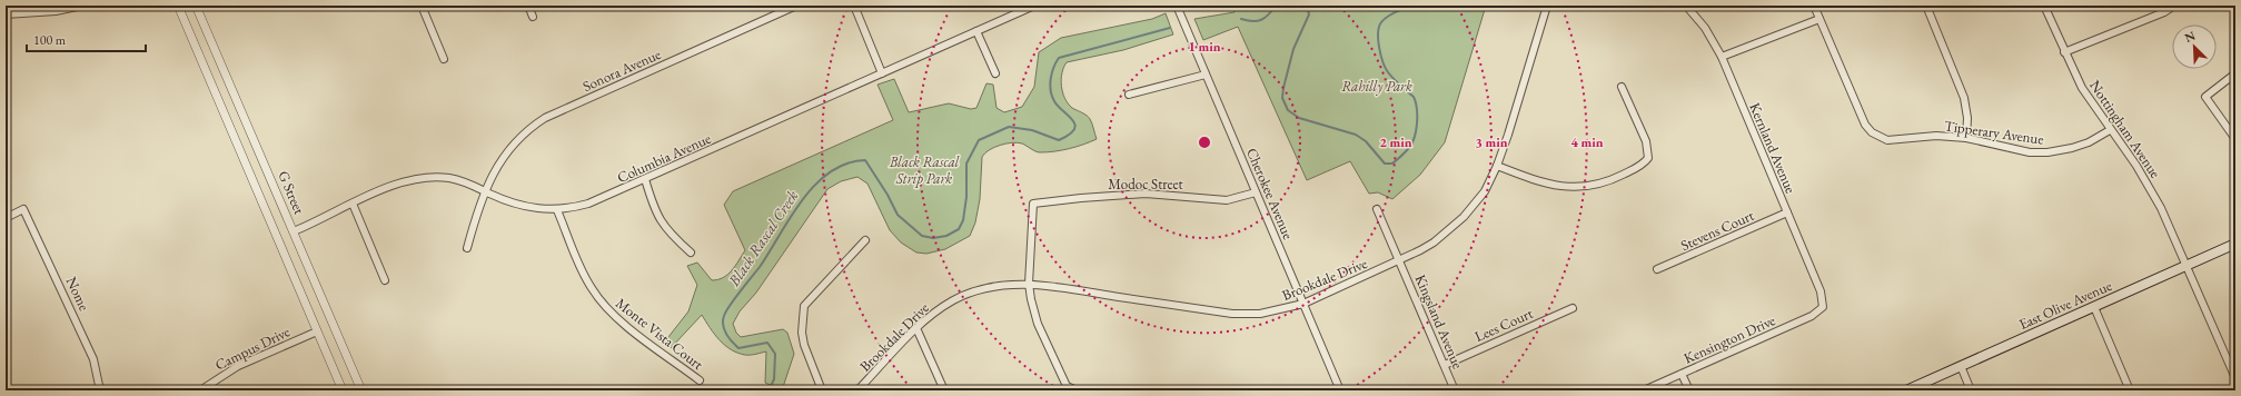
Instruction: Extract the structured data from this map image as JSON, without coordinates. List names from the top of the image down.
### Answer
{
  "streets": {
    "main road": ["East Olive Avenue"],
    "street": [
      "Sonora Avenue",
      "Nottingham Avenue",
      "Tipperary Avenue",
      "Kernland Avenue",
      "Columbia Avenue",
      "Modoc Street",
      "G Street",
      "Cherokee Avenue",
      "Stevens Court",
      "Brookdale Drive",
      "Nome",
      "Kingsland Avenue",
      "Lees Court",
      "Monte Vista Court",
      "Kensington Drive",
      "Campus Drive"
    ]
  },
  "crossings": [
    ["Sonora Avenue", "Columbia Avenue"],
    ["Nottingham Avenue", "Tipperary Avenue"],
    ["Nottingham Avenue", "East Olive Avenue"],
    ["Kernland Avenue", "Stevens Court"],
    ["Kernland Avenue", "Kensington Drive"],
    ["Columbia Avenue", "G Street"],
    ["Columbia Avenue", "Monte Vista Court"],
    ["Modoc Street", "Cherokee Avenue"],
    ["Modoc Street", "Brookdale Drive"],
    ["Cherokee Avenue", "Brookdale Drive"],
    ["Brookdale Drive", "Kingsland Avenue"],
    ["Kingsland Avenue", "Lees Court"]
  ],
  "water": ["Black Rascal Creek"],
  "parks": ["Rahilly Park", "Black Rascal Strip Park"],
  "scale_bar": "100 m",
  "north": "top left",
  "rings": [
    "1 min",
    "2 min",
    "3 min",
    "4 min"
  ]
}
